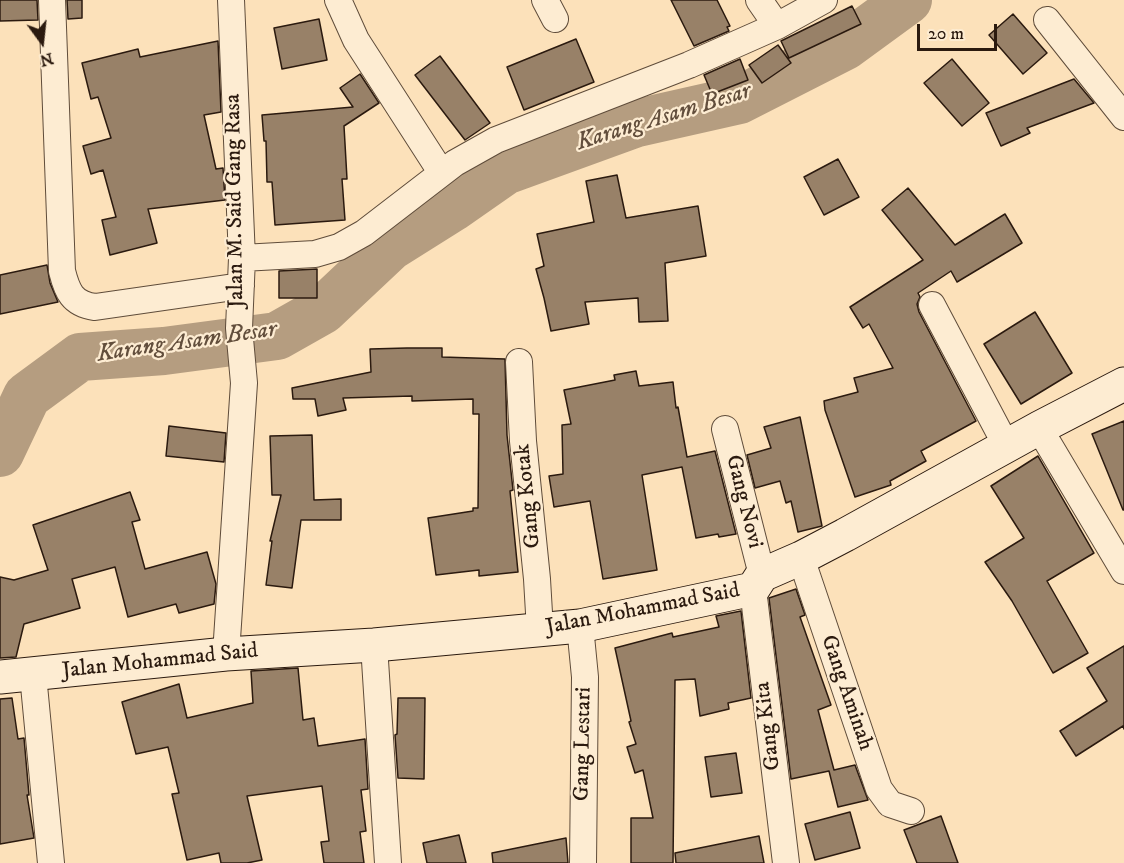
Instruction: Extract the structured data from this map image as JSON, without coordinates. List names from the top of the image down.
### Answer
{
  "streets": {
    "street": [
      "Jalan M. Said Gang Rasa",
      "Gang Kotak",
      "Gang Novi",
      "Jalan Mohammad Said",
      "Gang Aminah",
      "Gang Kita",
      "Gang Lestari"
    ]
  },
  "crossings": [
    ["Jalan M. Said Gang Rasa", "Jalan Mohammad Said"],
    ["Gang Kotak", "Jalan Mohammad Said"],
    ["Gang Novi", "Jalan Mohammad Said"],
    ["Gang Novi", "Gang Kita"],
    ["Jalan Mohammad Said", "Gang Aminah"],
    ["Jalan Mohammad Said", "Gang Kita"],
    ["Jalan Mohammad Said", "Gang Lestari"]
  ],
  "water": ["Karang Asam Besar"],
  "scale_bar": "20 m",
  "north": "bottom"
}
